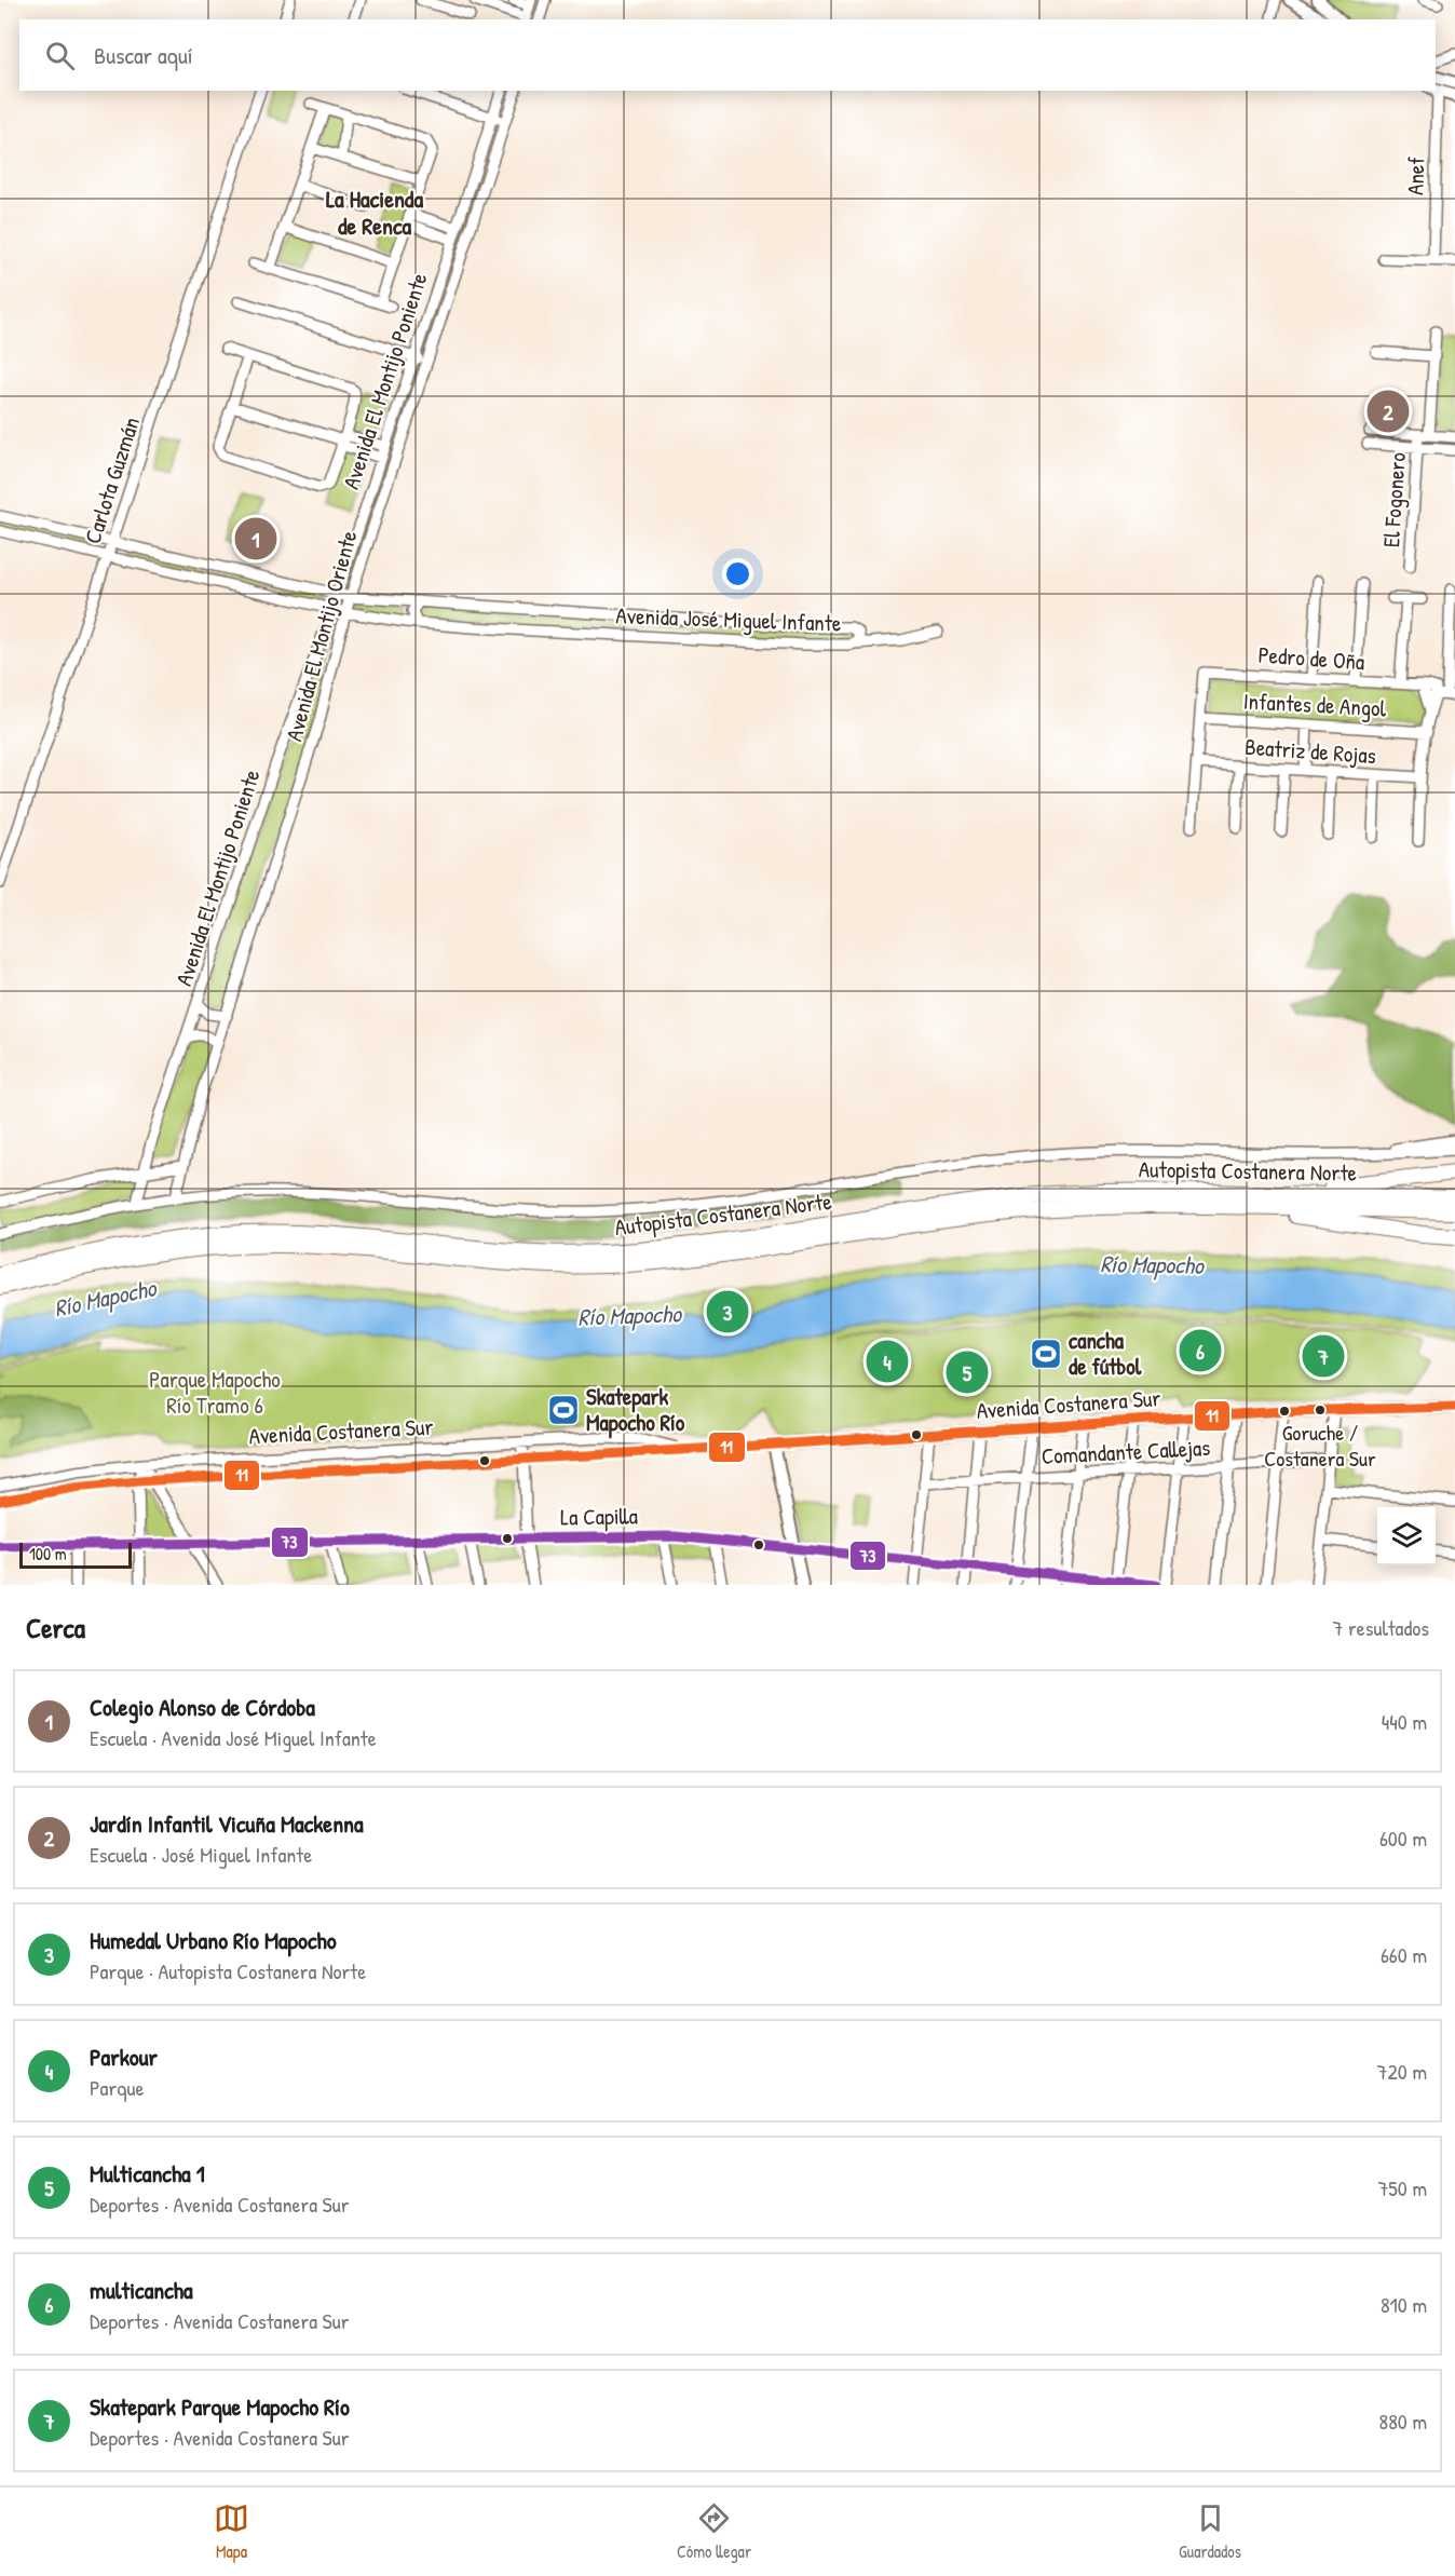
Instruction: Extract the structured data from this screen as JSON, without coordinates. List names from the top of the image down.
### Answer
{
  "streets": {
    "highway": ["Autopista Costanera Norte"],
    "main road": ["Avenida Costanera Sur"],
    "street": [
      "Anef",
      "Avenida El Montijo Poniente",
      "Carlota Guzmán",
      "El Fogonero",
      "Avenida José Miguel Infante",
      "Avenida El Montijo Oriente",
      "Pedro de Oña",
      "Infantes de Angol",
      "Beatriz de Rojas",
      "Comandante Callejas",
      "La Capilla"
    ]
  },
  "crossings": [
    ["Avenida El Montijo Poniente", "Avenida José Miguel Infante"],
    ["Carlota Guzmán", "Avenida José Miguel Infante"],
    ["Avenida José Miguel Infante", "Avenida El Montijo Oriente"],
    ["Pedro de Oña", "Infantes de Angol"]
  ],
  "districts": ["La Hacienda de Renca"],
  "water": ["Río Mapocho"],
  "parks": ["Parque Mapocho Río Tramo 6"],
  "places": {
    "sports": ["cancha de fútbol", "Skatepark Mapocho Río"],
    "other": ["Goruche / Costanera Sur"]
  },
  "lines": ["transit line 11", "transit line 73"],
  "scale_bar": "100 m",
  "page": {
    "search": "Buscar aquí",
    "pins": [
      "2",
      "1",
      "3",
      "6",
      "7",
      "4",
      "5"
    ],
    "scale": "100 m",
    "heading": ["Cerca", "7 resultados"],
    "list": [
      {
        "mark": "1",
        "name": "Colegio Alonso de Córdoba",
        "note": "Escuela · Avenida José Miguel Infante",
        "value": "440 m"
      },
      {
        "mark": "2",
        "name": "Jardín Infantil Vicuña Mackenna",
        "note": "Escuela · José Miguel Infante",
        "value": "600 m"
      },
      {
        "mark": "3",
        "name": "Humedal Urbano Río Mapocho",
        "note": "Parque · Autopista Costanera Norte",
        "value": "660 m"
      },
      {
        "mark": "4",
        "name": "Parkour",
        "note": "Parque",
        "value": "720 m"
      },
      {
        "mark": "5",
        "name": "Multicancha 1",
        "note": "Deportes · Avenida Costanera Sur",
        "value": "750 m"
      },
      {
        "mark": "6",
        "name": "multicancha",
        "note": "Deportes · Avenida Costanera Sur",
        "value": "810 m"
      },
      {
        "mark": "7",
        "name": "Skatepark Parque Mapocho Río",
        "note": "Deportes · Avenida Costanera Sur",
        "value": "880 m"
      }
    ],
    "nav": ["Mapa", "Cómo llegar", "Guardados"]
  }
}
